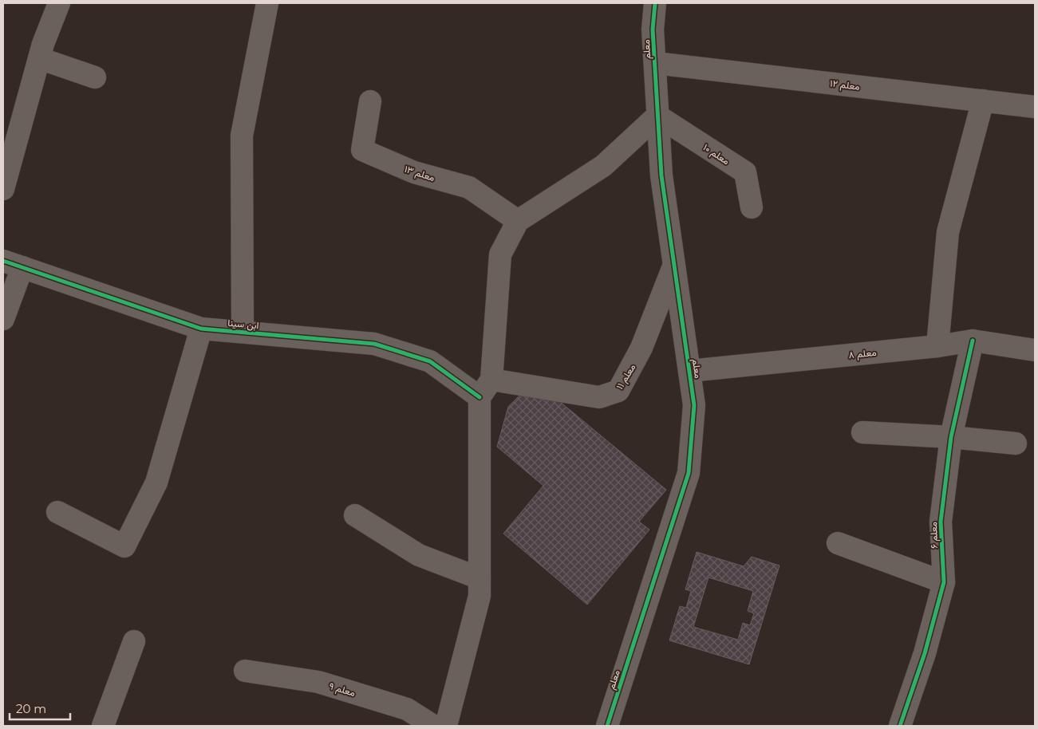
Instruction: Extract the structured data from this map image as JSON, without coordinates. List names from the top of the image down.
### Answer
{
  "streets": {
    "street": [
      "معلم",
      "معلم ۱۲",
      "معلم ۱۰",
      "معلم ۱۳",
      "ابن سینا",
      "معلم ۸",
      "معلم ۱۱",
      "معلم ۶",
      "معلم ۹"
    ]
  },
  "crossings": [
    ["معلم", "معلم ۱۲"],
    ["معلم", "معلم ۱۰"],
    ["معلم", "معلم ۸"],
    ["معلم", "معلم ۱۱"],
    ["معلم ۸", "معلم ۶"]
  ],
  "scale_bar": "20 m"
}
